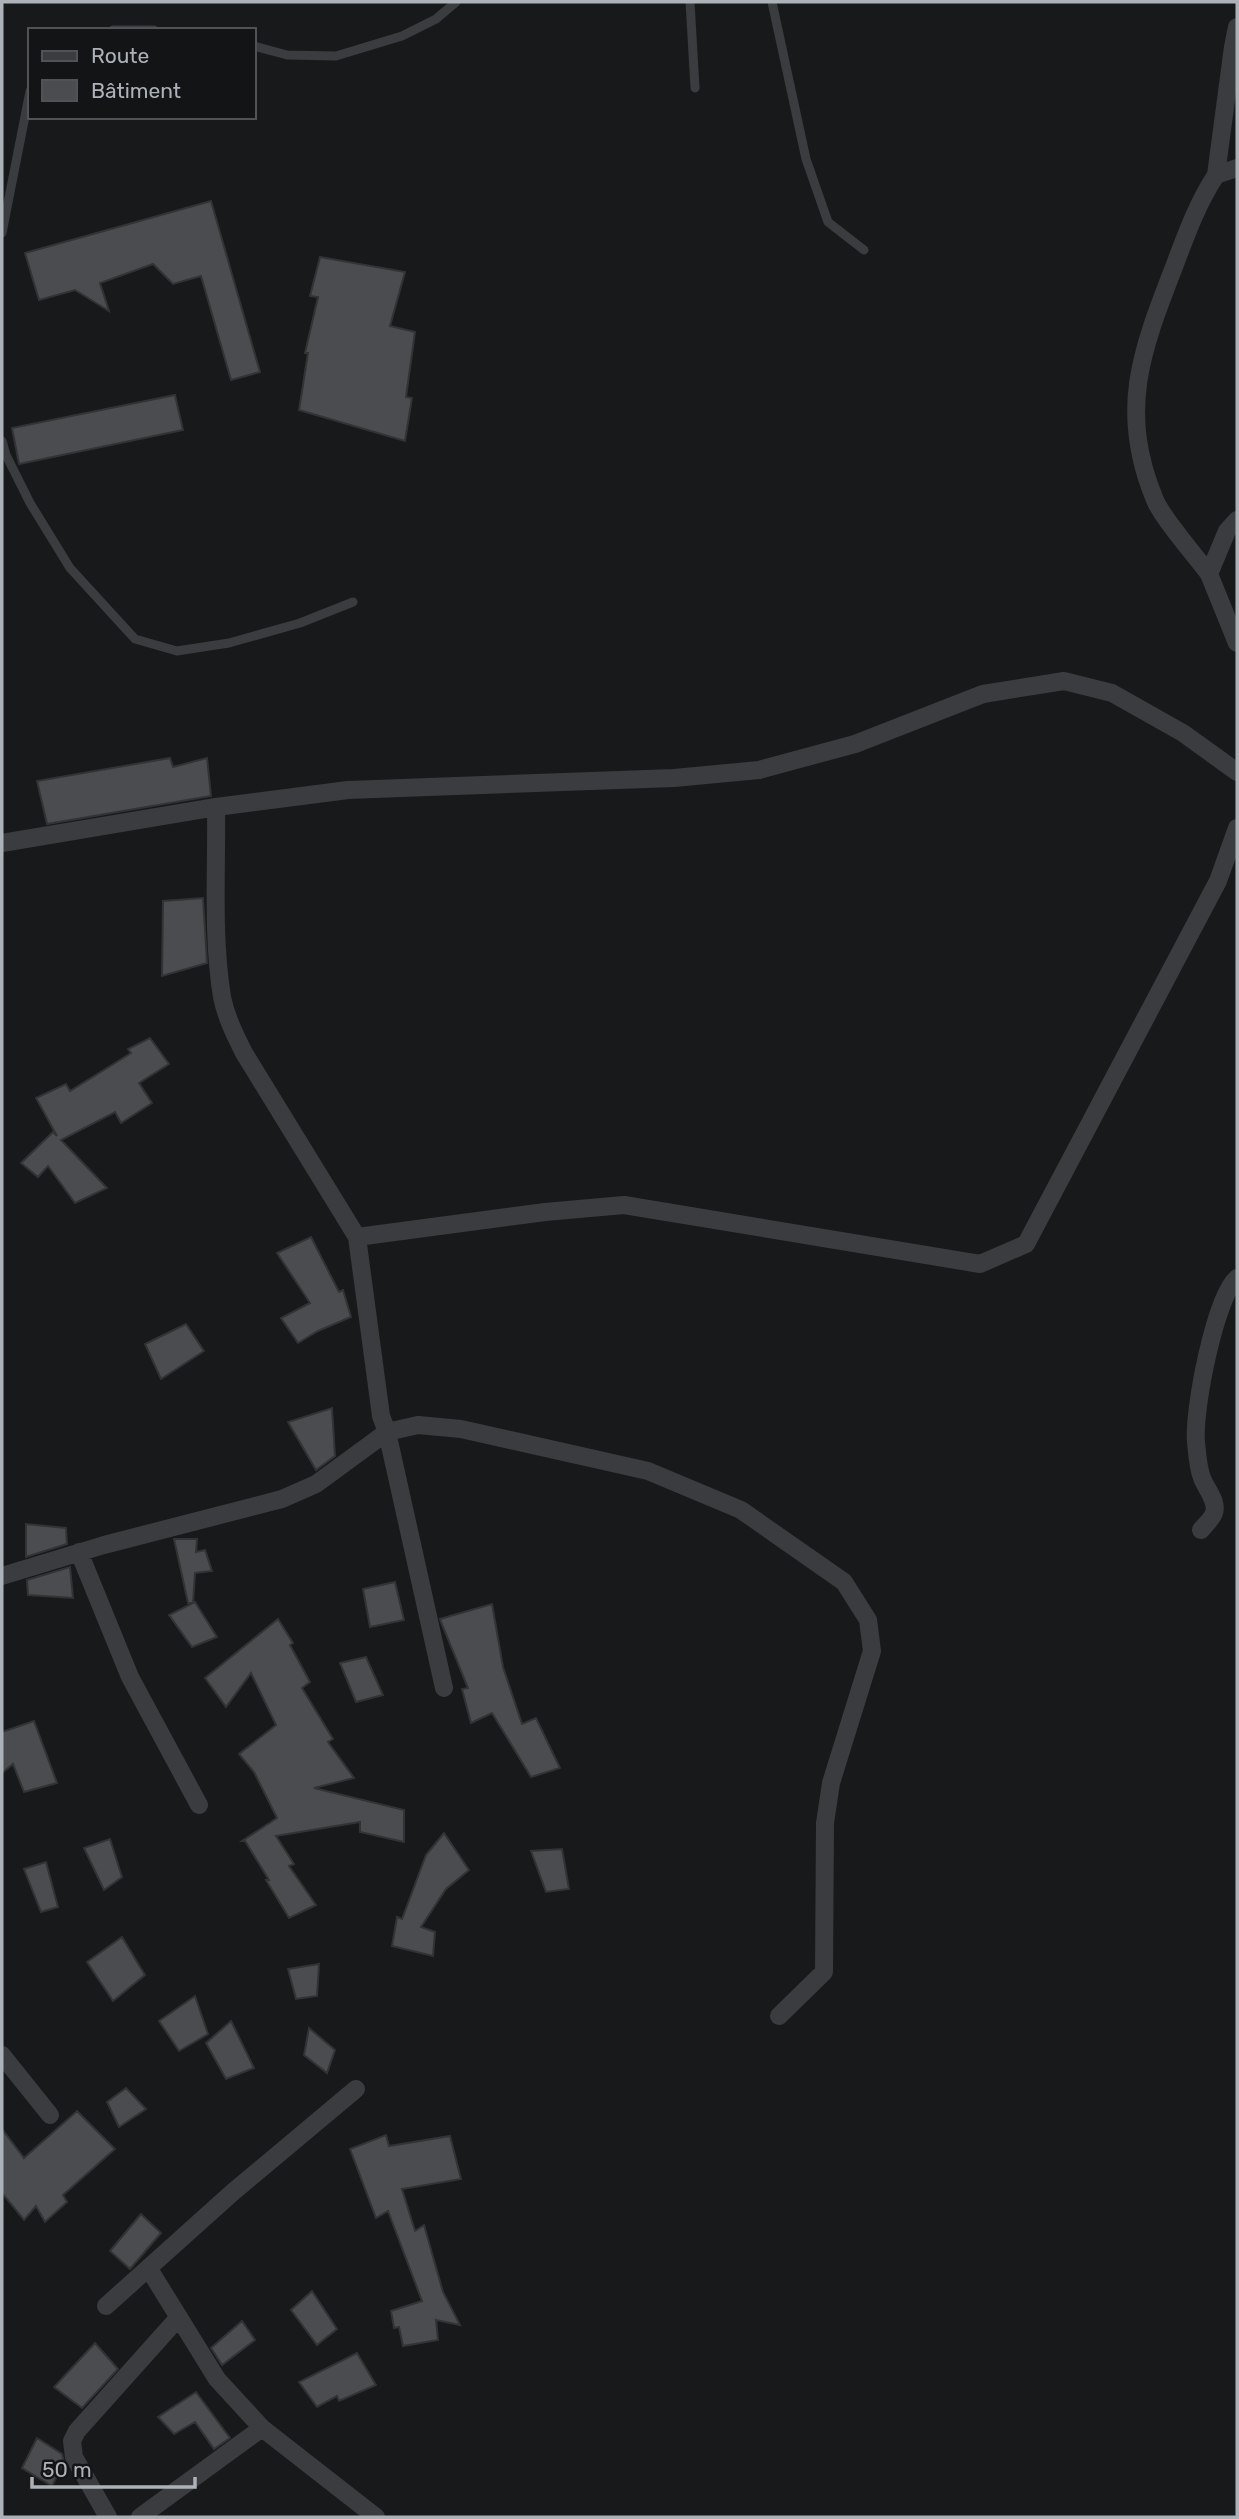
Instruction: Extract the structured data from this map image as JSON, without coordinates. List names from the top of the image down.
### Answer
{
  "legend": ["Route", "Bâtiment"],
  "scale_bar": "50 m"
}
